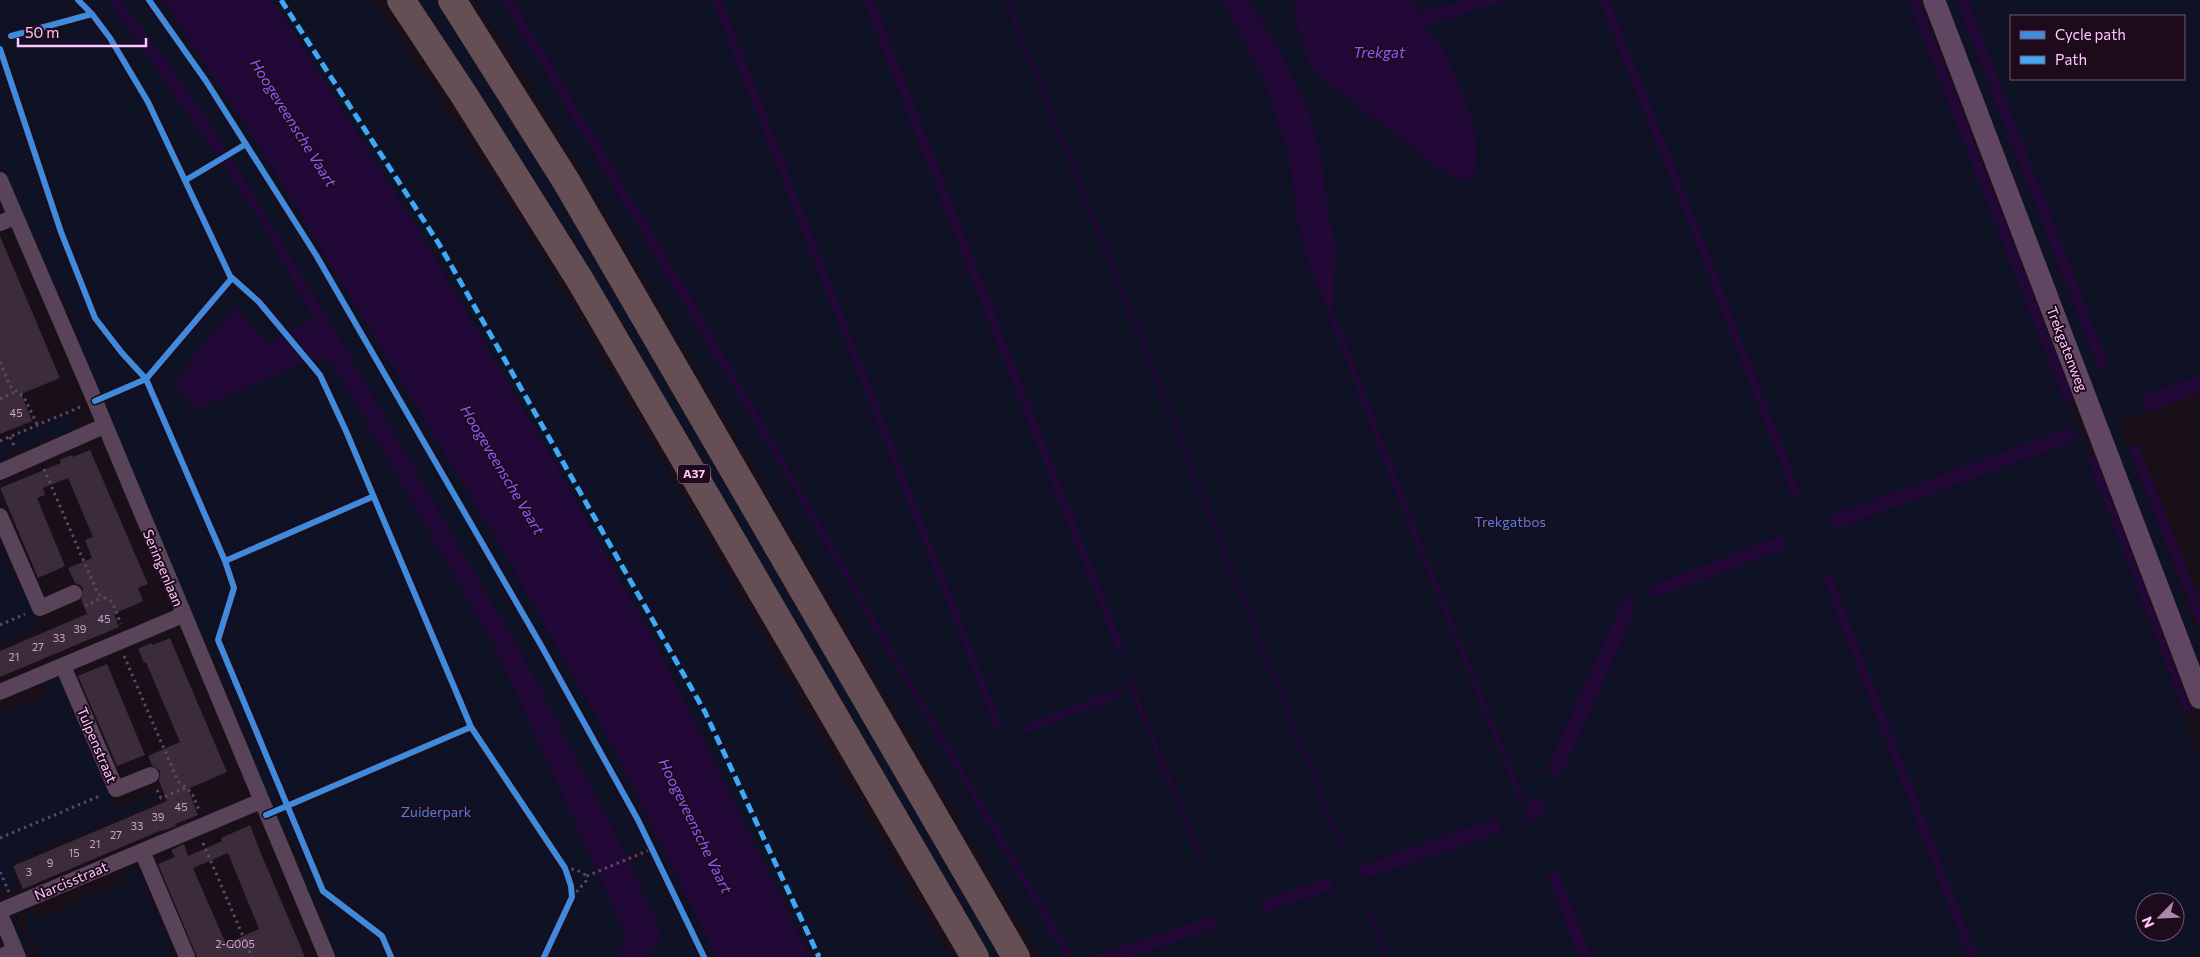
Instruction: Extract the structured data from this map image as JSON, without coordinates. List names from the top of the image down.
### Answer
{
  "streets": {
    "highway": ["A37"],
    "street": [
      "Trekgatenweg",
      "Seringenlaan",
      "Tulpenstraat",
      "Narcisstraat"
    ]
  },
  "crossings": [
    ["Seringenlaan", "Narcisstraat"]
  ],
  "water": ["Trekgat", "Hoogeveensche Vaart"],
  "parks": ["Trekgatbos", "Zuiderpark"],
  "house_numbers": [
    "45",
    "45",
    "39",
    "33",
    "27",
    "21",
    "45",
    "39",
    "33",
    "27",
    "21",
    "15",
    "9",
    "3",
    "2-G005"
  ],
  "legend": ["Cycle path", "Path"],
  "scale_bar": "50 m",
  "north": "bottom left"
}
